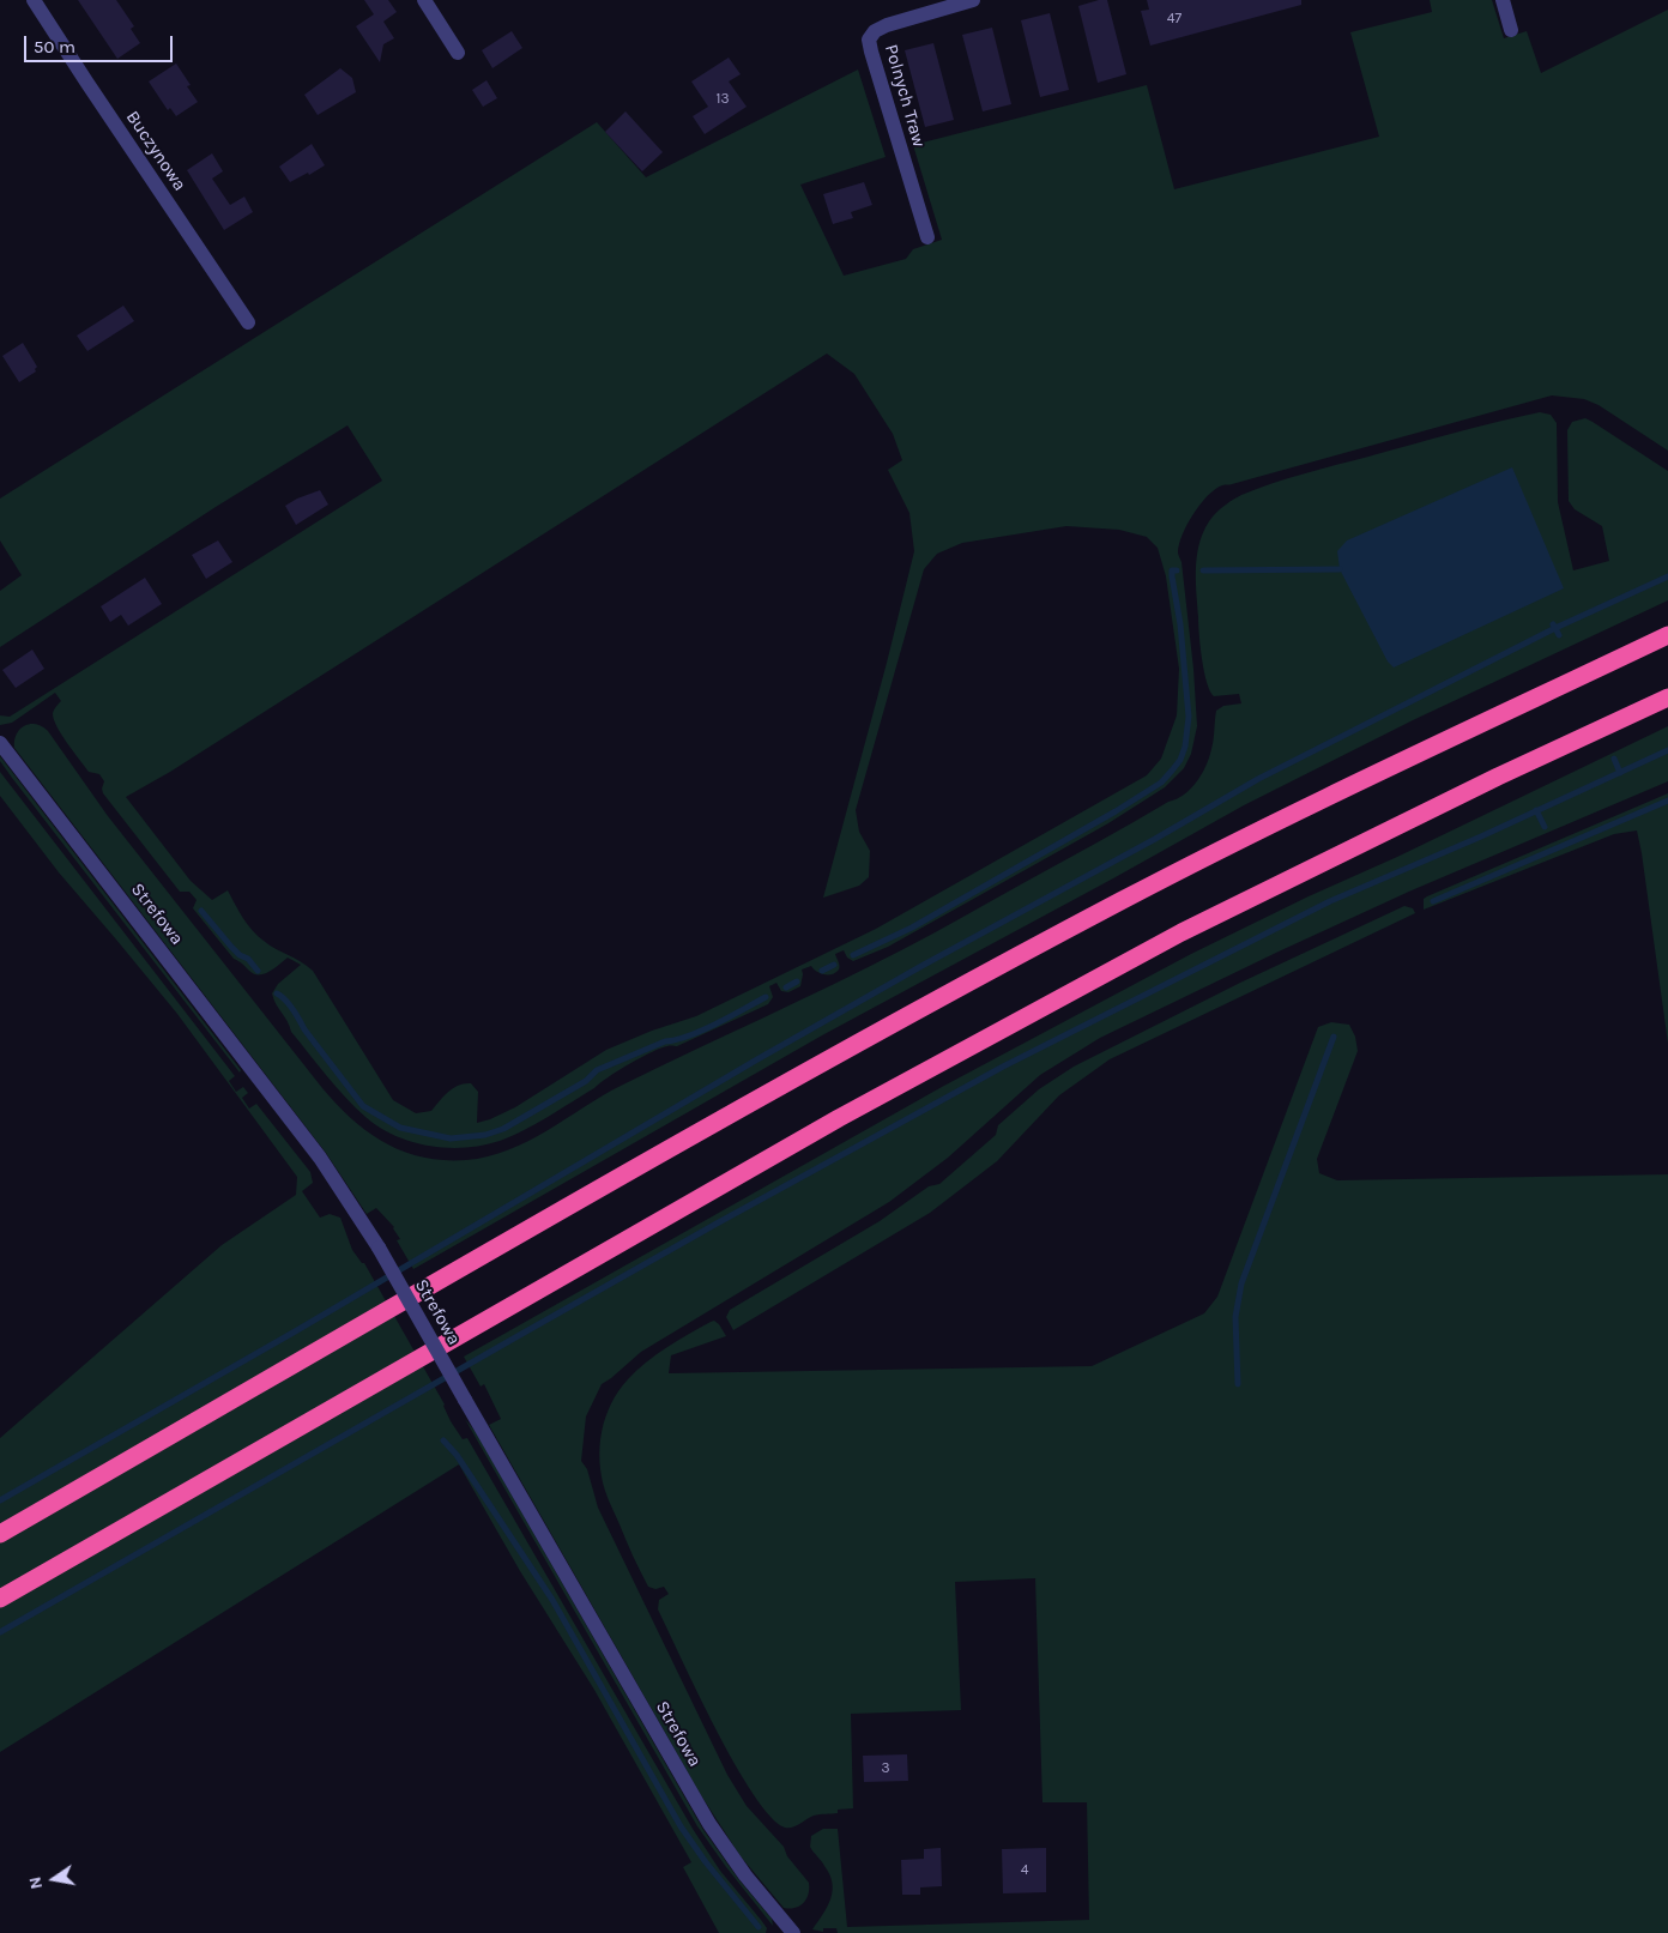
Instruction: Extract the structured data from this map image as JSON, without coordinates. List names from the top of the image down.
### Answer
{
  "streets": {
    "street": ["Polnych Traw", "Buczynowa", "Strefowa"]
  },
  "house_numbers": [
    "47",
    "13",
    "3",
    "4"
  ],
  "scale_bar": "50 m",
  "north": "left"
}
